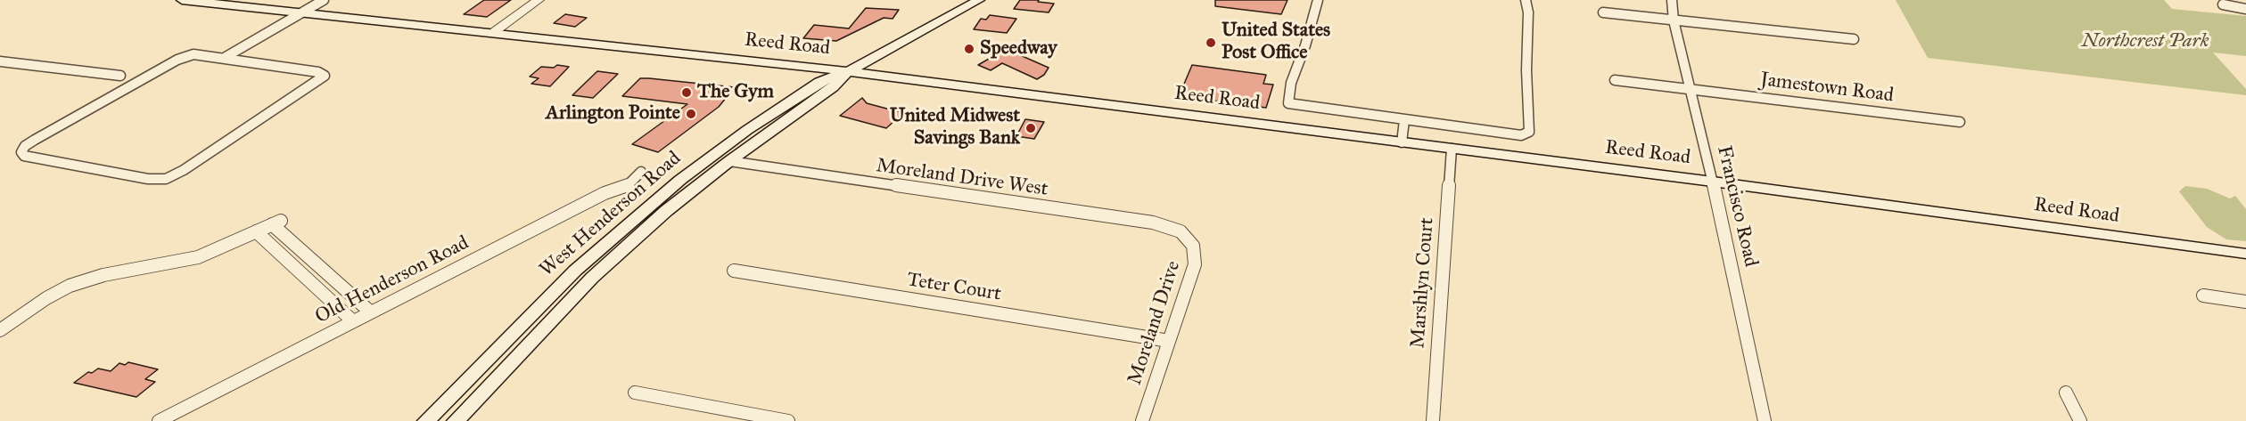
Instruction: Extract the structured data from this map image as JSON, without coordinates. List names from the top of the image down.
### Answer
{
  "streets": {
    "main road": ["Reed Road", "West Henderson Road"],
    "street": [
      "Jamestown Road",
      "Moreland Drive West",
      "Francisco Road",
      "Old Henderson Road",
      "Marshlyn Court",
      "Teter Court",
      "Moreland Drive"
    ]
  },
  "crossings": [
    ["Reed Road", "Francisco Road"],
    ["Reed Road", "West Henderson Road"],
    ["Reed Road", "Marshlyn Court"],
    ["Jamestown Road", "Francisco Road"],
    ["Moreland Drive West", "West Henderson Road"],
    ["Moreland Drive West", "Moreland Drive"],
    ["Teter Court", "Moreland Drive"]
  ],
  "parks": ["Northcrest Park"],
  "places": [
    "United States Post Office",
    "Speedway",
    "The Gym",
    "Arlington Pointe",
    "United Midwest Savings Bank"
  ]
}
